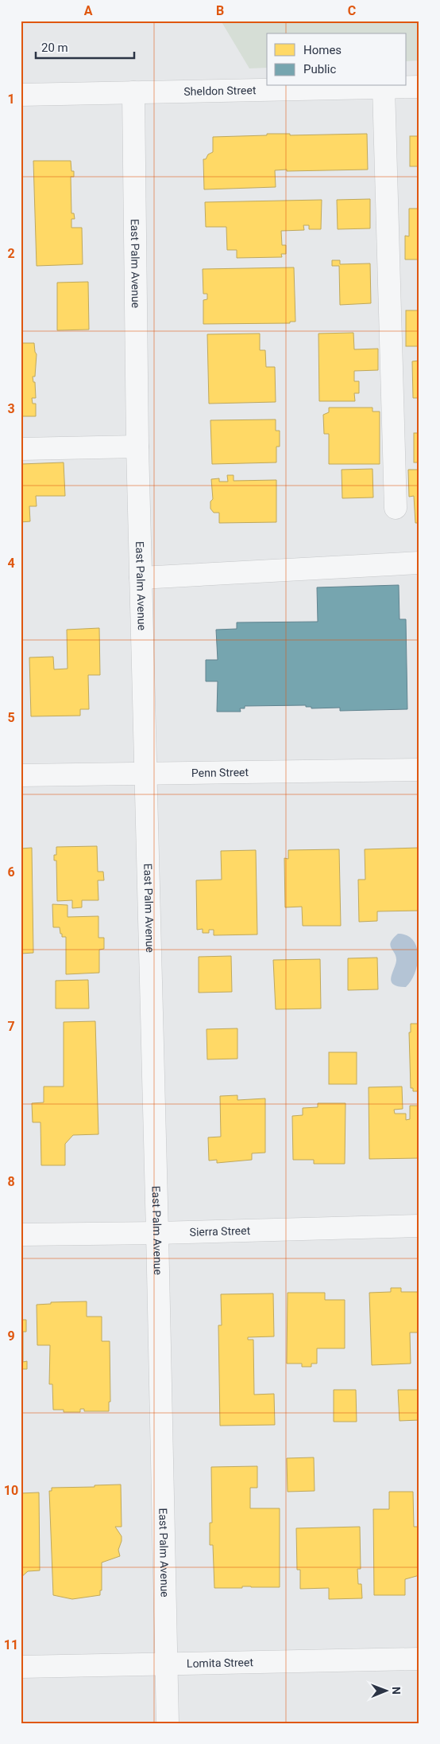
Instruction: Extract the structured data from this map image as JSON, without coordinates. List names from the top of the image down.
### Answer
{
  "streets": {
    "street": [
      "Sheldon Street",
      "East Palm Avenue",
      "Penn Street",
      "Sierra Street",
      "Lomita Street"
    ]
  },
  "crossings": [
    ["Sheldon Street", "East Palm Avenue"],
    ["East Palm Avenue", "Penn Street"],
    ["East Palm Avenue", "Sierra Street"],
    ["East Palm Avenue", "Lomita Street"]
  ],
  "legend": ["Homes", "Public"],
  "scale_bar": "20 m",
  "north": "right",
  "grid": {
    "columns": ["A", "B", "C"],
    "rows": [
      "1",
      "2",
      "3",
      "4",
      "5",
      "6",
      "7",
      "8",
      "9",
      "10",
      "11"
    ]
  }
}
